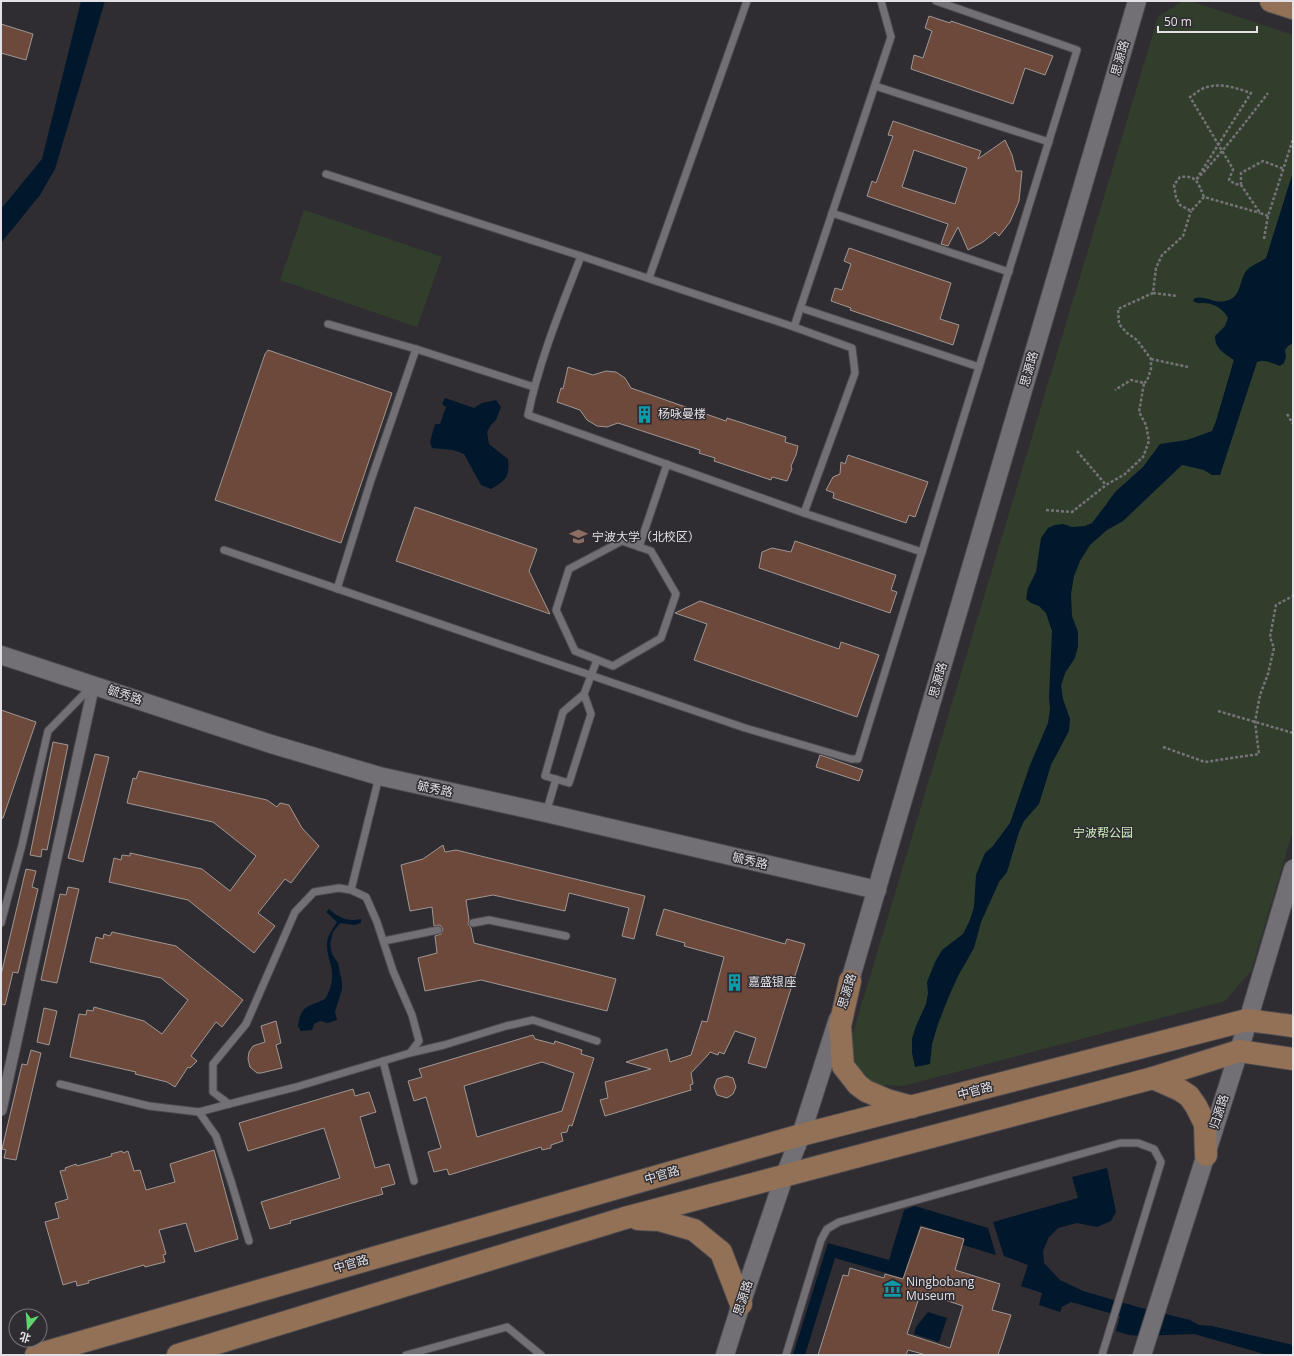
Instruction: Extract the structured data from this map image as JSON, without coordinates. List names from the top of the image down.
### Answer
{
  "streets": {
    "main road": ["中官路"],
    "street": ["思源路", "毓秀路", "归源路"]
  },
  "crossings": [
    ["思源路", "毓秀路"],
    ["思源路", "中官路"],
    ["中官路", "归源路"]
  ],
  "parks": ["宁波帮公园"],
  "places": {
    "building": ["杨咏曼楼", "嘉盛银座"],
    "school or university": ["宁波大学（北校区）"],
    "museum": ["Ningbobang Museum"]
  },
  "scale_bar": "50 m",
  "north": "bottom"
}
